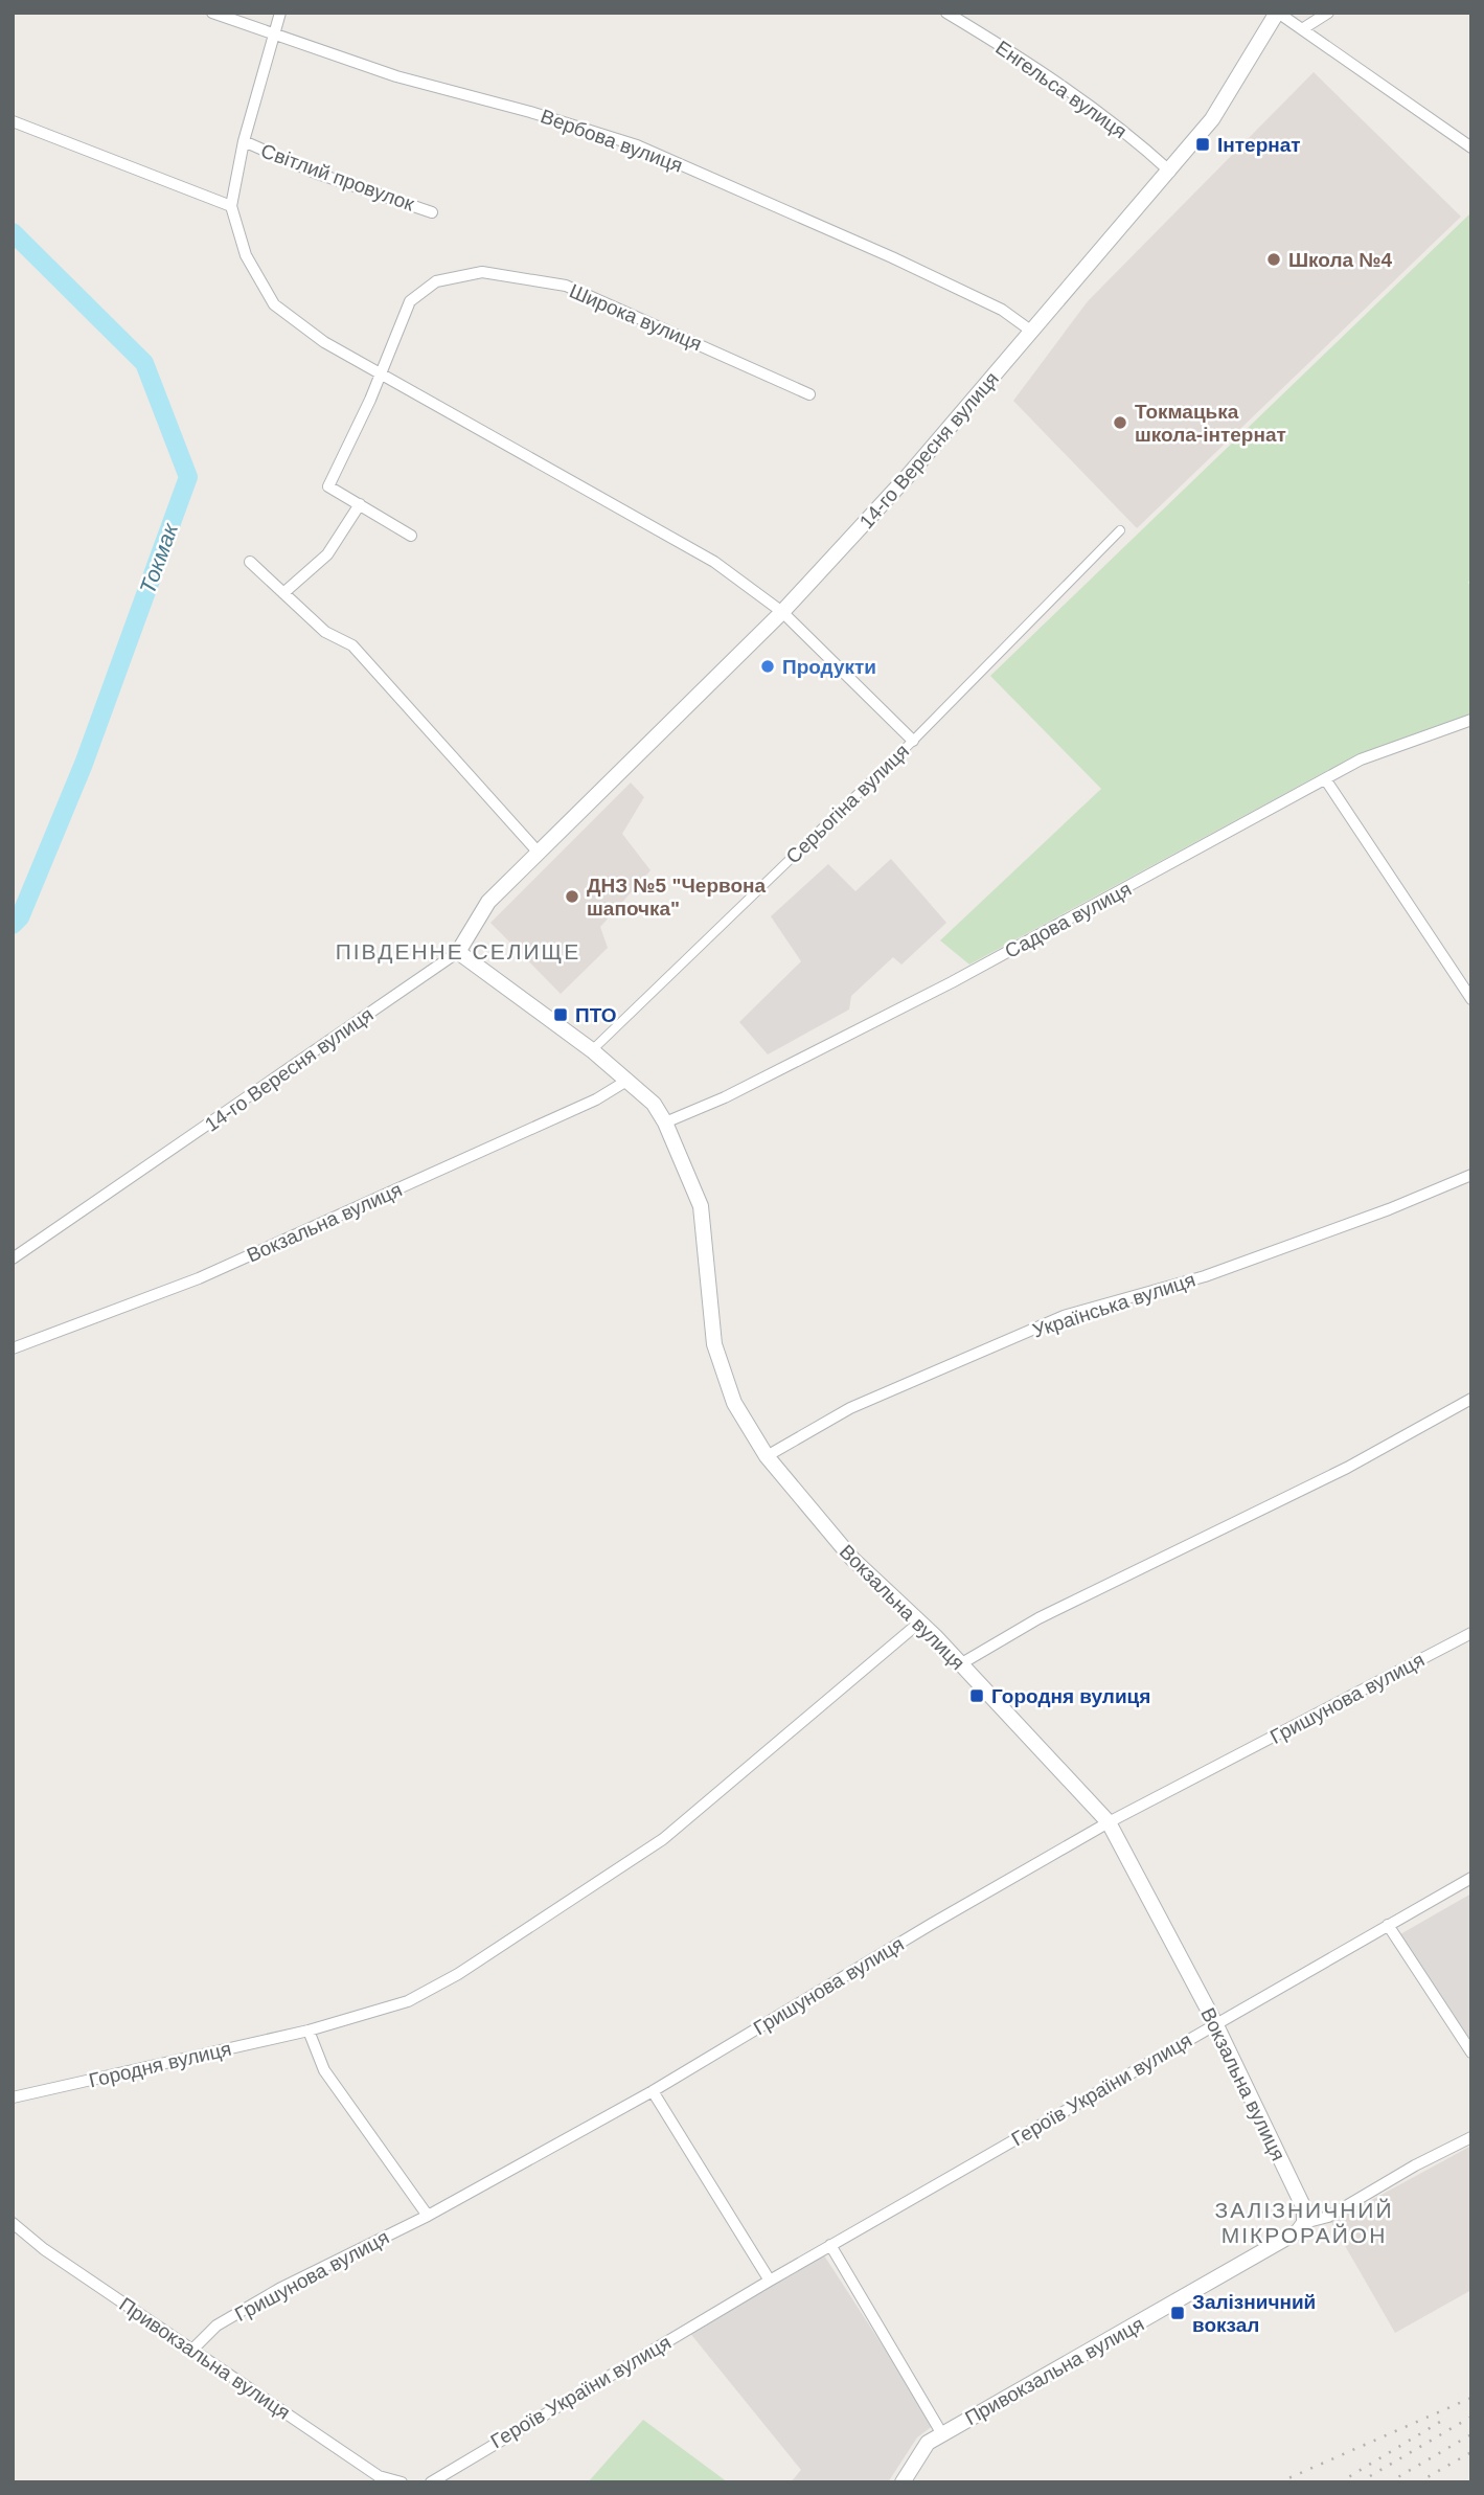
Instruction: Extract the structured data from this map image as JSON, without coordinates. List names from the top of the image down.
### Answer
{
  "streets": {
    "street": [
      "Енгельса вулиця",
      "Вербова вулиця",
      "Світлий провулок",
      "Широка вулиця",
      "14-го Вересня вулиця",
      "Серьогіна вулиця",
      "Садова вулиця",
      "Вокзальна вулиця",
      "Українська вулиця",
      "Гришунова вулиця",
      "Городня вулиця",
      "Героїв України вулиця",
      "Привокзальна вулиця"
    ]
  },
  "crossings": [
    ["Енгельса вулиця", "14-го Вересня вулиця"],
    ["Вербова вулиця", "14-го Вересня вулиця"],
    ["14-го Вересня вулиця", "Серьогіна вулиця"],
    ["14-го Вересня вулиця", "Вокзальна вулиця"],
    ["Серьогіна вулиця", "Вокзальна вулиця"],
    ["Садова вулиця", "Вокзальна вулиця"],
    ["Вокзальна вулиця", "Українська вулиця"],
    ["Вокзальна вулиця", "Гришунова вулиця"],
    ["Вокзальна вулиця", "Городня вулиця"],
    ["Вокзальна вулиця", "Героїв України вулиця"],
    ["Вокзальна вулиця", "Привокзальна вулиця"],
    ["Гришунова вулиця", "Привокзальна вулиця"],
    ["Героїв України вулиця", "Привокзальна вулиця"]
  ],
  "districts": ["ПІВДЕННЕ СЕЛИЩЕ", "ЗАЛІЗНИЧНИЙ МІКРОРАЙОН"],
  "water": ["Токмак"],
  "places": {
    "transit": [
      "Інтернат",
      "ПТО",
      "Городня вулиця",
      "Залізничний вокзал"
    ],
    "other": [
      "Школа №4",
      "Токмацька школа-інтернат",
      "Продукти",
      "ДНЗ №5 \"Червона шапочка\""
    ]
  }
}
